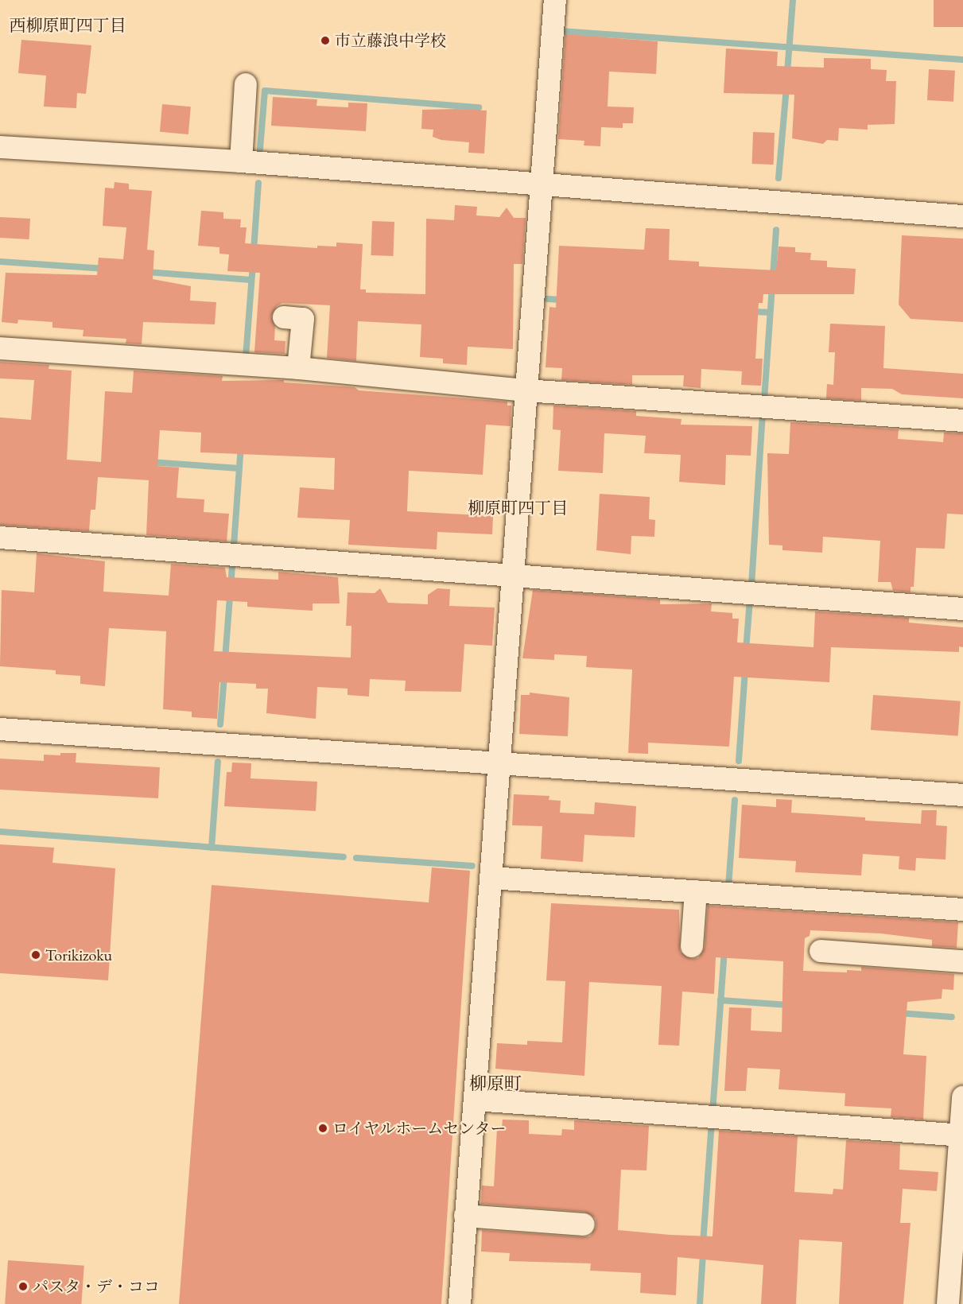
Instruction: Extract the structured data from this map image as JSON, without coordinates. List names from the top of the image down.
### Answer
{
  "districts": ["西柳原町四丁目", "柳原町四丁目", "柳原町"],
  "places": [
    "市立藤浪中学校",
    "Torikizoku",
    "ロイヤルホームセンター",
    "パスタ・デ・ココ"
  ]
}
